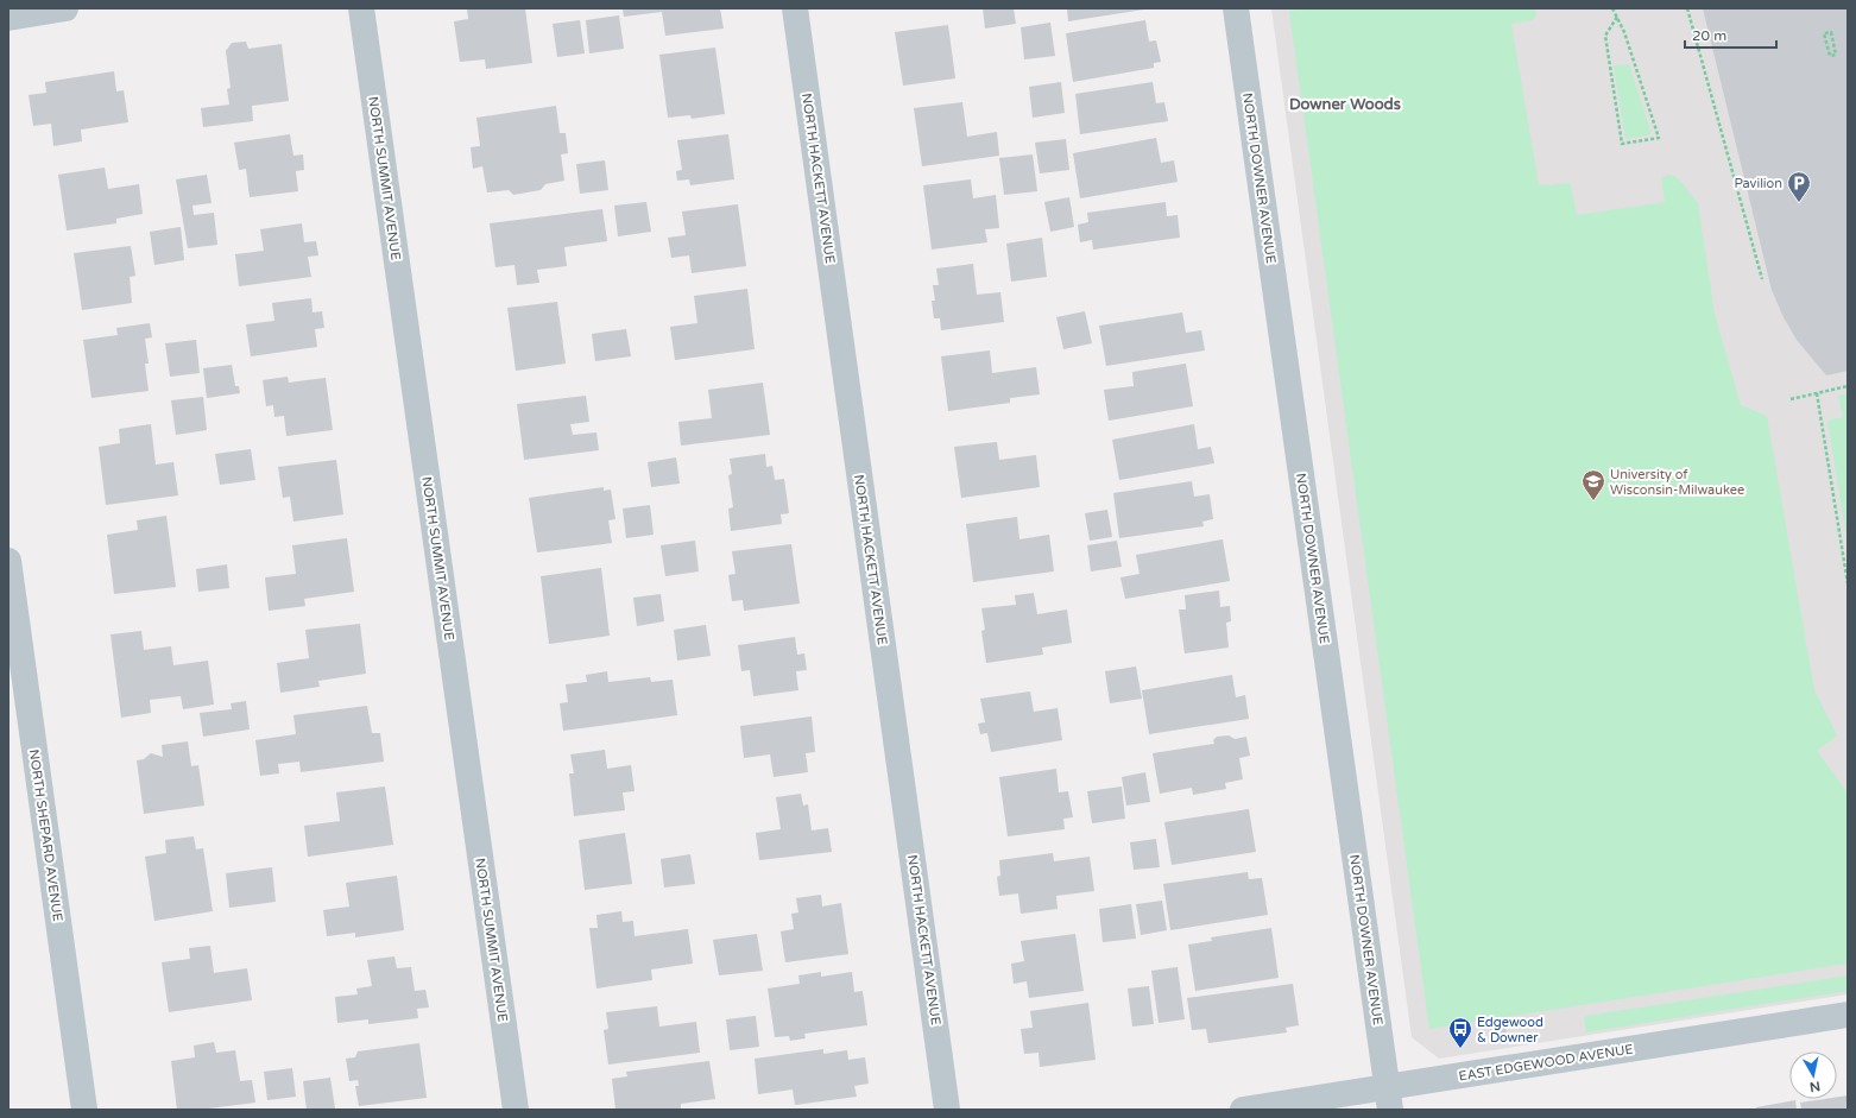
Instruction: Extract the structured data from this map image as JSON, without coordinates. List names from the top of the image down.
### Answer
{
  "streets": {
    "street": [
      "NORTH SUMMIT AVENUE",
      "NORTH HACKETT AVENUE",
      "NORTH DOWNER AVENUE",
      "NORTH SHEPARD AVENUE",
      "EAST EDGEWOOD AVENUE"
    ]
  },
  "crossings": [
    ["NORTH DOWNER AVENUE", "EAST EDGEWOOD AVENUE"]
  ],
  "districts": ["Downer Woods"],
  "places": {
    "parking": ["Pavilion"],
    "school or university": ["University of Wisconsin-Milwaukee"],
    "bus stop": ["Edgewood & Downer"]
  },
  "scale_bar": "20 m",
  "north": "bottom"
}
